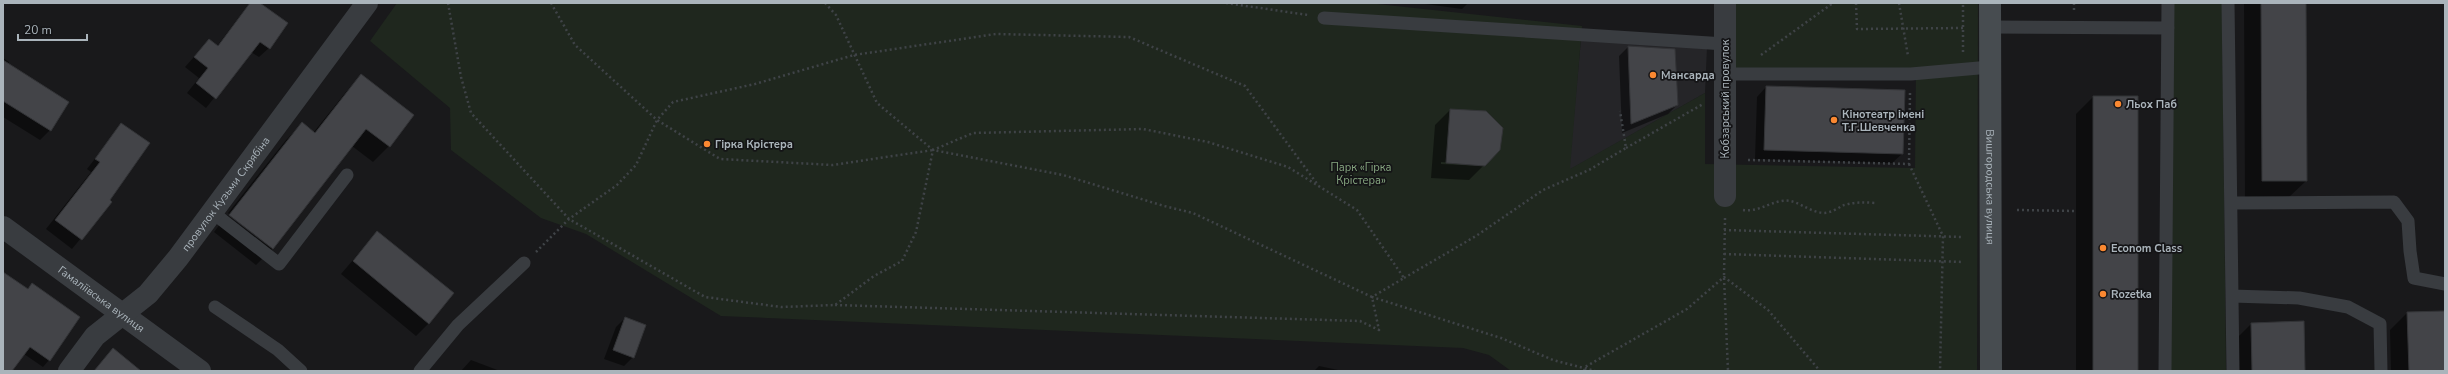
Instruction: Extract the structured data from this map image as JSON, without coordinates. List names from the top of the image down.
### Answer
{
  "streets": {
    "main road": ["Вишгородська вулиця"],
    "street": ["Кобзарський провулок", "провулок Кузьми Скрябіна", "Гамаліївська вулиця"]
  },
  "crossings": [
    ["провулок Кузьми Скрябіна", "Гамаліївська вулиця"]
  ],
  "parks": ["Парк «Гірка Крістера»"],
  "places": [
    "Мансарда",
    "Льох Паб",
    "Кінотеатр імені Т.Г.Шевченка",
    "Гірка Крістера",
    "Econom Class",
    "Rozetka"
  ],
  "scale_bar": "20 m"
}
